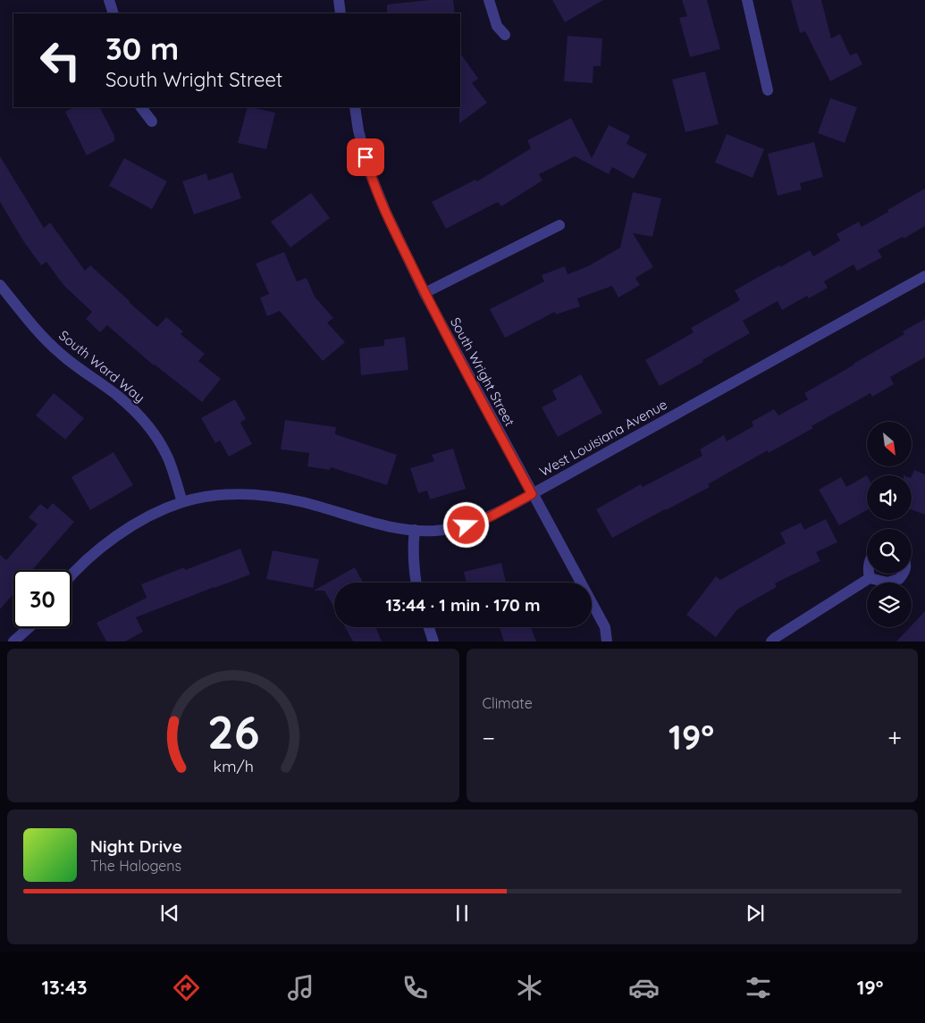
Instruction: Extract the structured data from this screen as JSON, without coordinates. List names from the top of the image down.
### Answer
{
  "streets": {
    "street": ["South Ward Way", "South Wright Street", "West Louisiana Avenue"]
  },
  "crossings": [
    ["South Ward Way", "West Louisiana Avenue"],
    ["South Wright Street", "West Louisiana Avenue"]
  ],
  "north": "bottom right",
  "page": {
    "turn": ["30 m", "South Wright Street"],
    "limit": "30",
    "trip": "13:44 · 1 min · 170 m",
    "tile": "Climate",
    "heat": ["−", "19°", "+"],
    "song": ["Night Drive", "The Halogens"],
    "tabs": ["13:43", "19°"],
    "gauge": ["26", "km/h"]
  }
}
